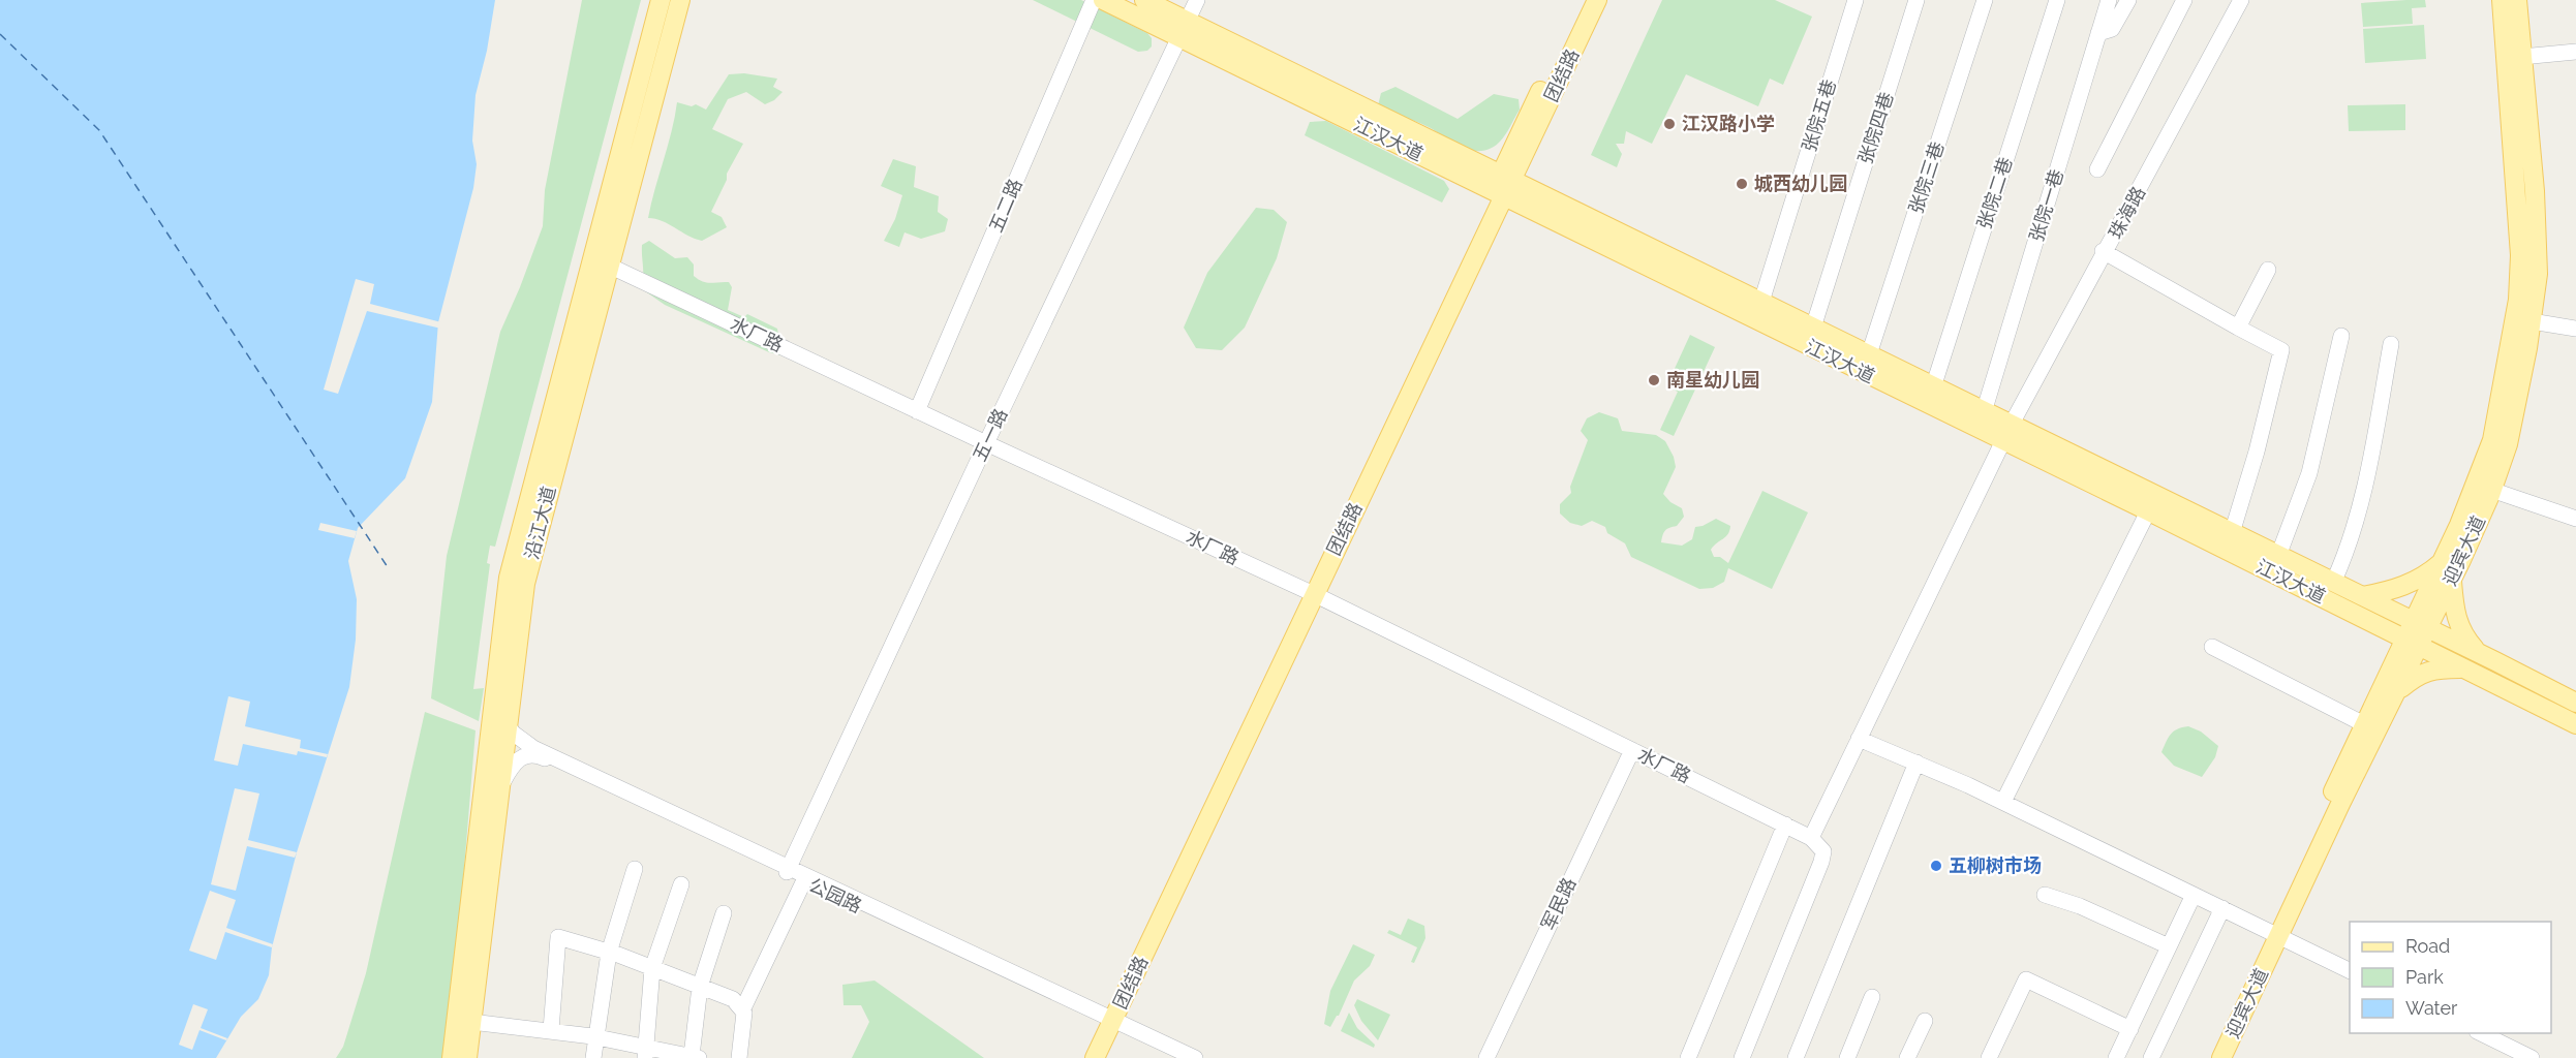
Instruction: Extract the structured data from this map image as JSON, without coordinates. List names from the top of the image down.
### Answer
{
  "streets": {
    "main road": [
      "团结路",
      "江汉大道",
      "沿江大道",
      "迎宾大道"
    ],
    "street": [
      "张院五巷",
      "张院四巷",
      "张院三巷",
      "张院二巷",
      "五二路",
      "张院一巷",
      "珠海路",
      "水厂路",
      "五一路",
      "公园路",
      "军民路"
    ]
  },
  "crossings": [
    ["团结路", "江汉大道"],
    ["团结路", "水厂路"],
    ["团结路", "公园路"],
    ["张院五巷", "江汉大道"],
    ["张院四巷", "江汉大道"],
    ["江汉大道", "张院三巷"],
    ["江汉大道", "张院二巷"],
    ["江汉大道", "张院一巷"],
    ["江汉大道", "珠海路"],
    ["江汉大道", "五一路"],
    ["江汉大道", "迎宾大道"],
    ["五二路", "水厂路"],
    ["珠海路", "水厂路"],
    ["水厂路", "五一路"],
    ["水厂路", "沿江大道"],
    ["水厂路", "军民路"],
    ["五一路", "公园路"],
    ["沿江大道", "公园路"]
  ],
  "places": [
    "江汉路小学",
    "城西幼儿园",
    "南星幼儿园",
    "五柳树市场"
  ],
  "legend": ["Road", "Park", "Water"]
}
